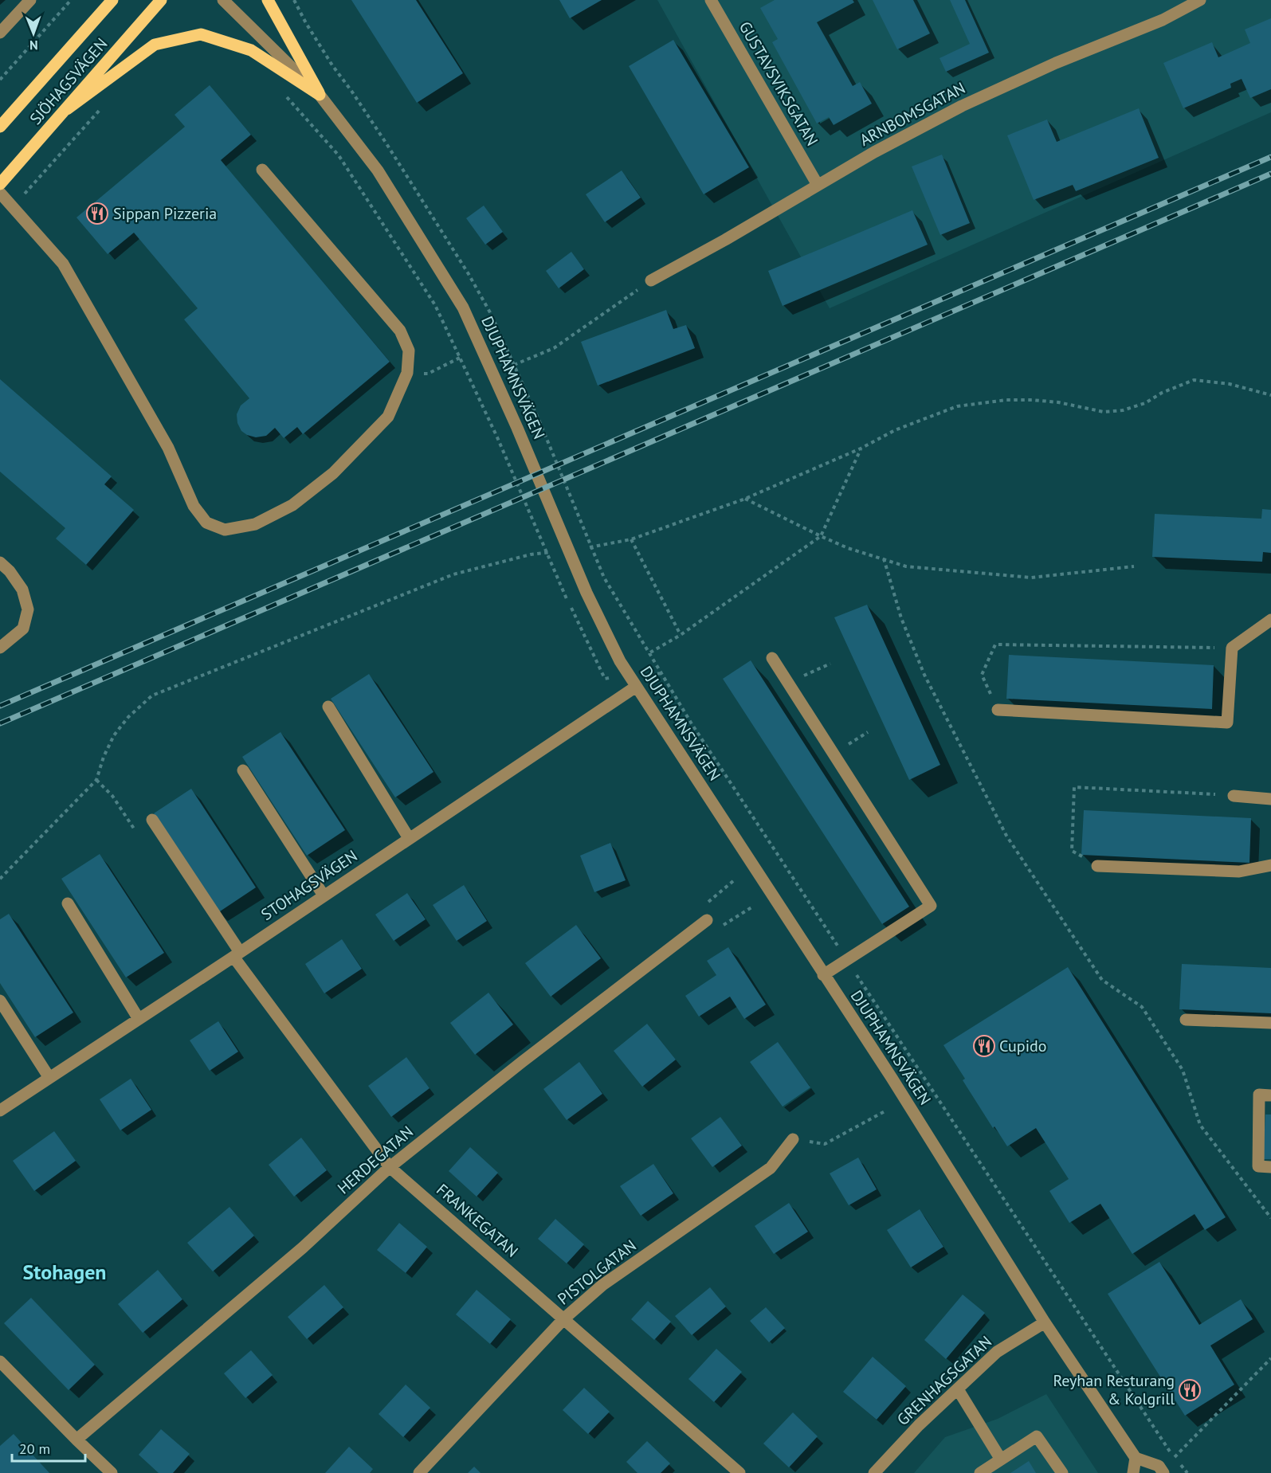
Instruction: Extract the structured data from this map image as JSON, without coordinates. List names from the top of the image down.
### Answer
{
  "streets": {
    "main road": ["SJÖHAGSVÄGEN"],
    "street": [
      "GUSTAVSVIKSGATAN",
      "ARNBOMSGATAN",
      "DJUPHAMNSVÄGEN",
      "STOHAGSVÄGEN",
      "HERDEGATAN",
      "FRANKEGATAN",
      "PISTOLGATAN",
      "GRENHAGSGATAN"
    ]
  },
  "crossings": [
    ["GUSTAVSVIKSGATAN", "ARNBOMSGATAN"],
    ["DJUPHAMNSVÄGEN", "STOHAGSVÄGEN"],
    ["DJUPHAMNSVÄGEN", "GRENHAGSGATAN"],
    ["STOHAGSVÄGEN", "FRANKEGATAN"],
    ["HERDEGATAN", "FRANKEGATAN"],
    ["FRANKEGATAN", "PISTOLGATAN"]
  ],
  "districts": ["Stohagen"],
  "places": {
    "restaurant": ["Sippan Pizzeria", "Cupido", "Reyhan Resturang & Kolgrill"]
  },
  "scale_bar": "20 m",
  "north": "bottom"
}
